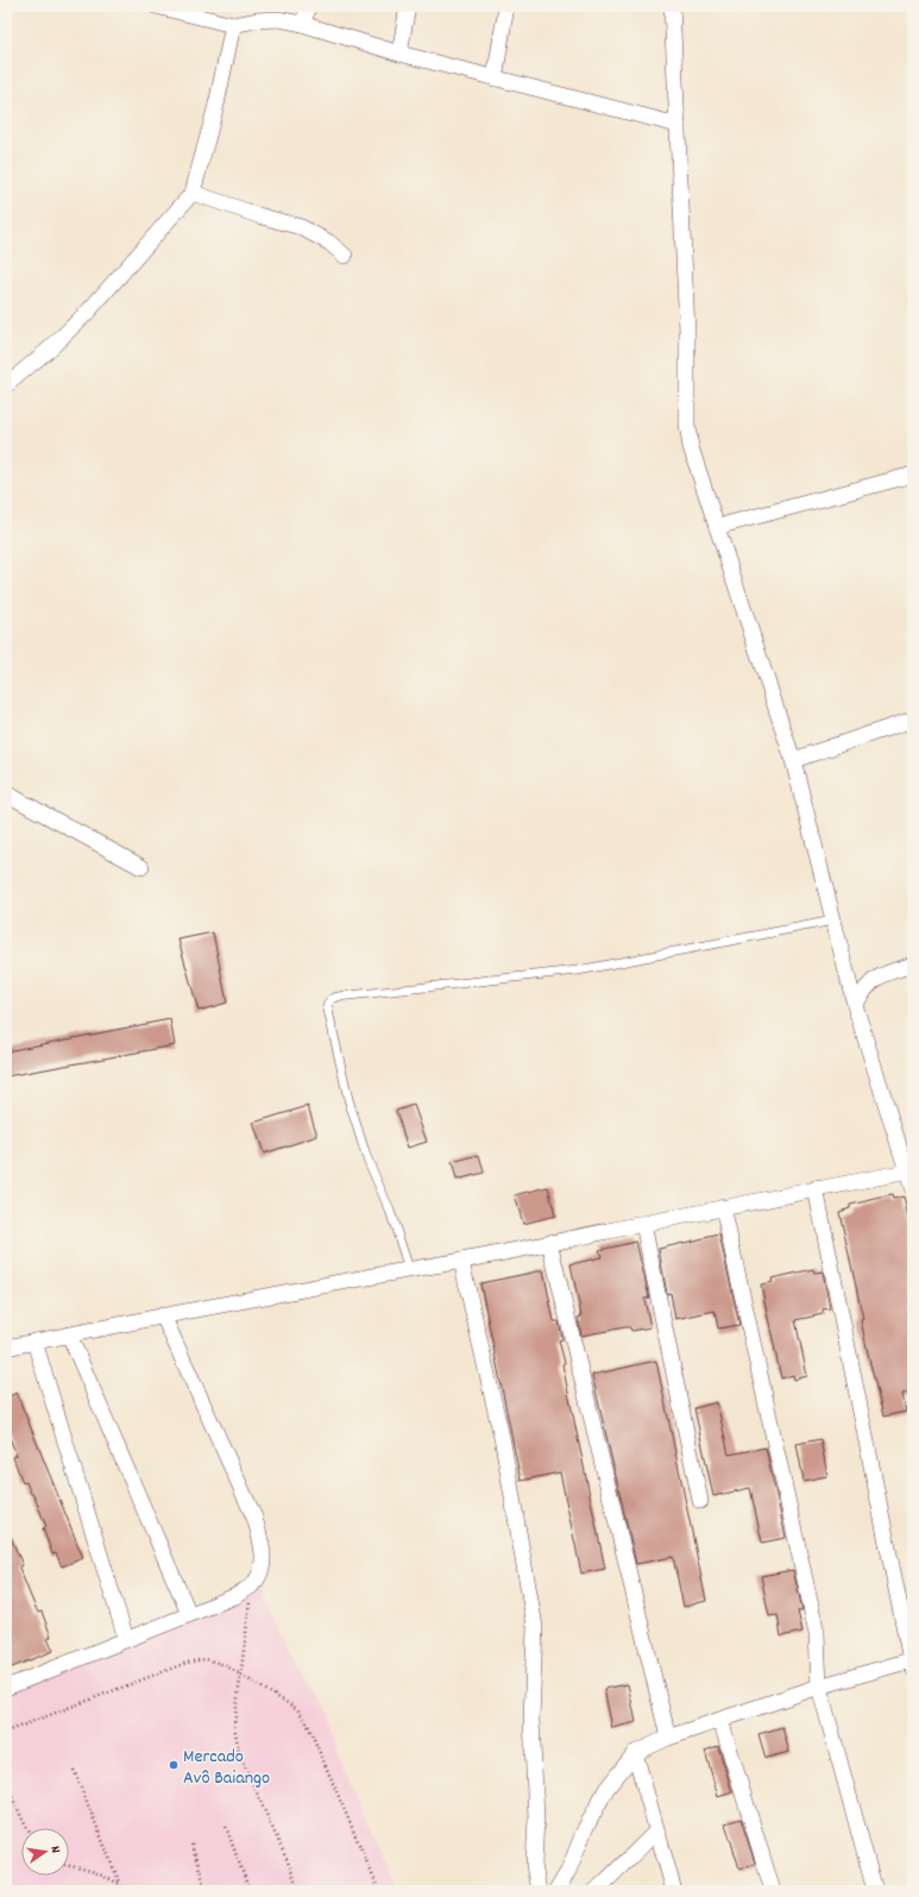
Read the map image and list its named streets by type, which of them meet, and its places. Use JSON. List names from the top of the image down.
{
  "places": ["Mercado Avô Baiango"],
  "north": "right"
}
